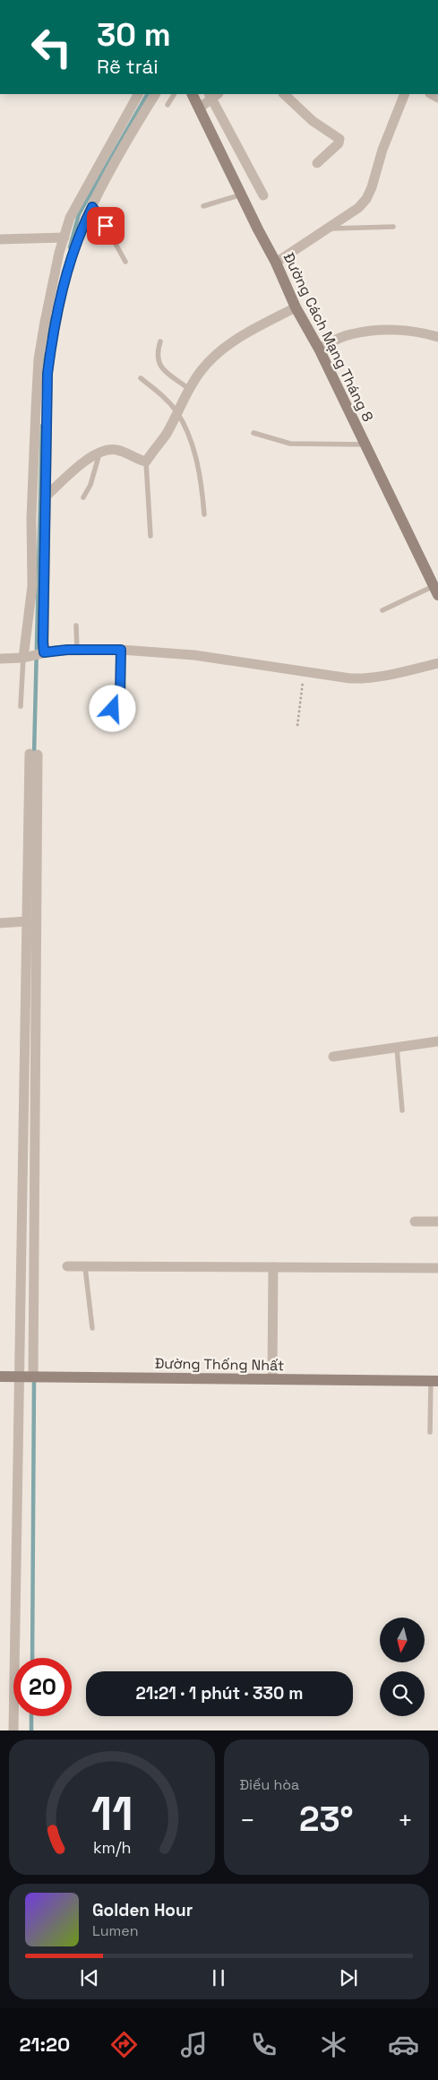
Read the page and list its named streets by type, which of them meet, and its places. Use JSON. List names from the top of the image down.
{
  "streets": {
    "street": ["Đường Cách Mạng Tháng 8", "Đường Thống Nhất"]
  },
  "north": "bottom",
  "page": {
    "turn": ["30 m", "Rẽ trái"],
    "limit": "20",
    "trip": "21:21 · 1 phút · 330 m",
    "tile": "Điều hòa",
    "heat": ["−", "23°", "+"],
    "song": ["Golden Hour", "Lumen"],
    "tabs": "21:20",
    "gauge": ["11", "km/h"]
  }
}
